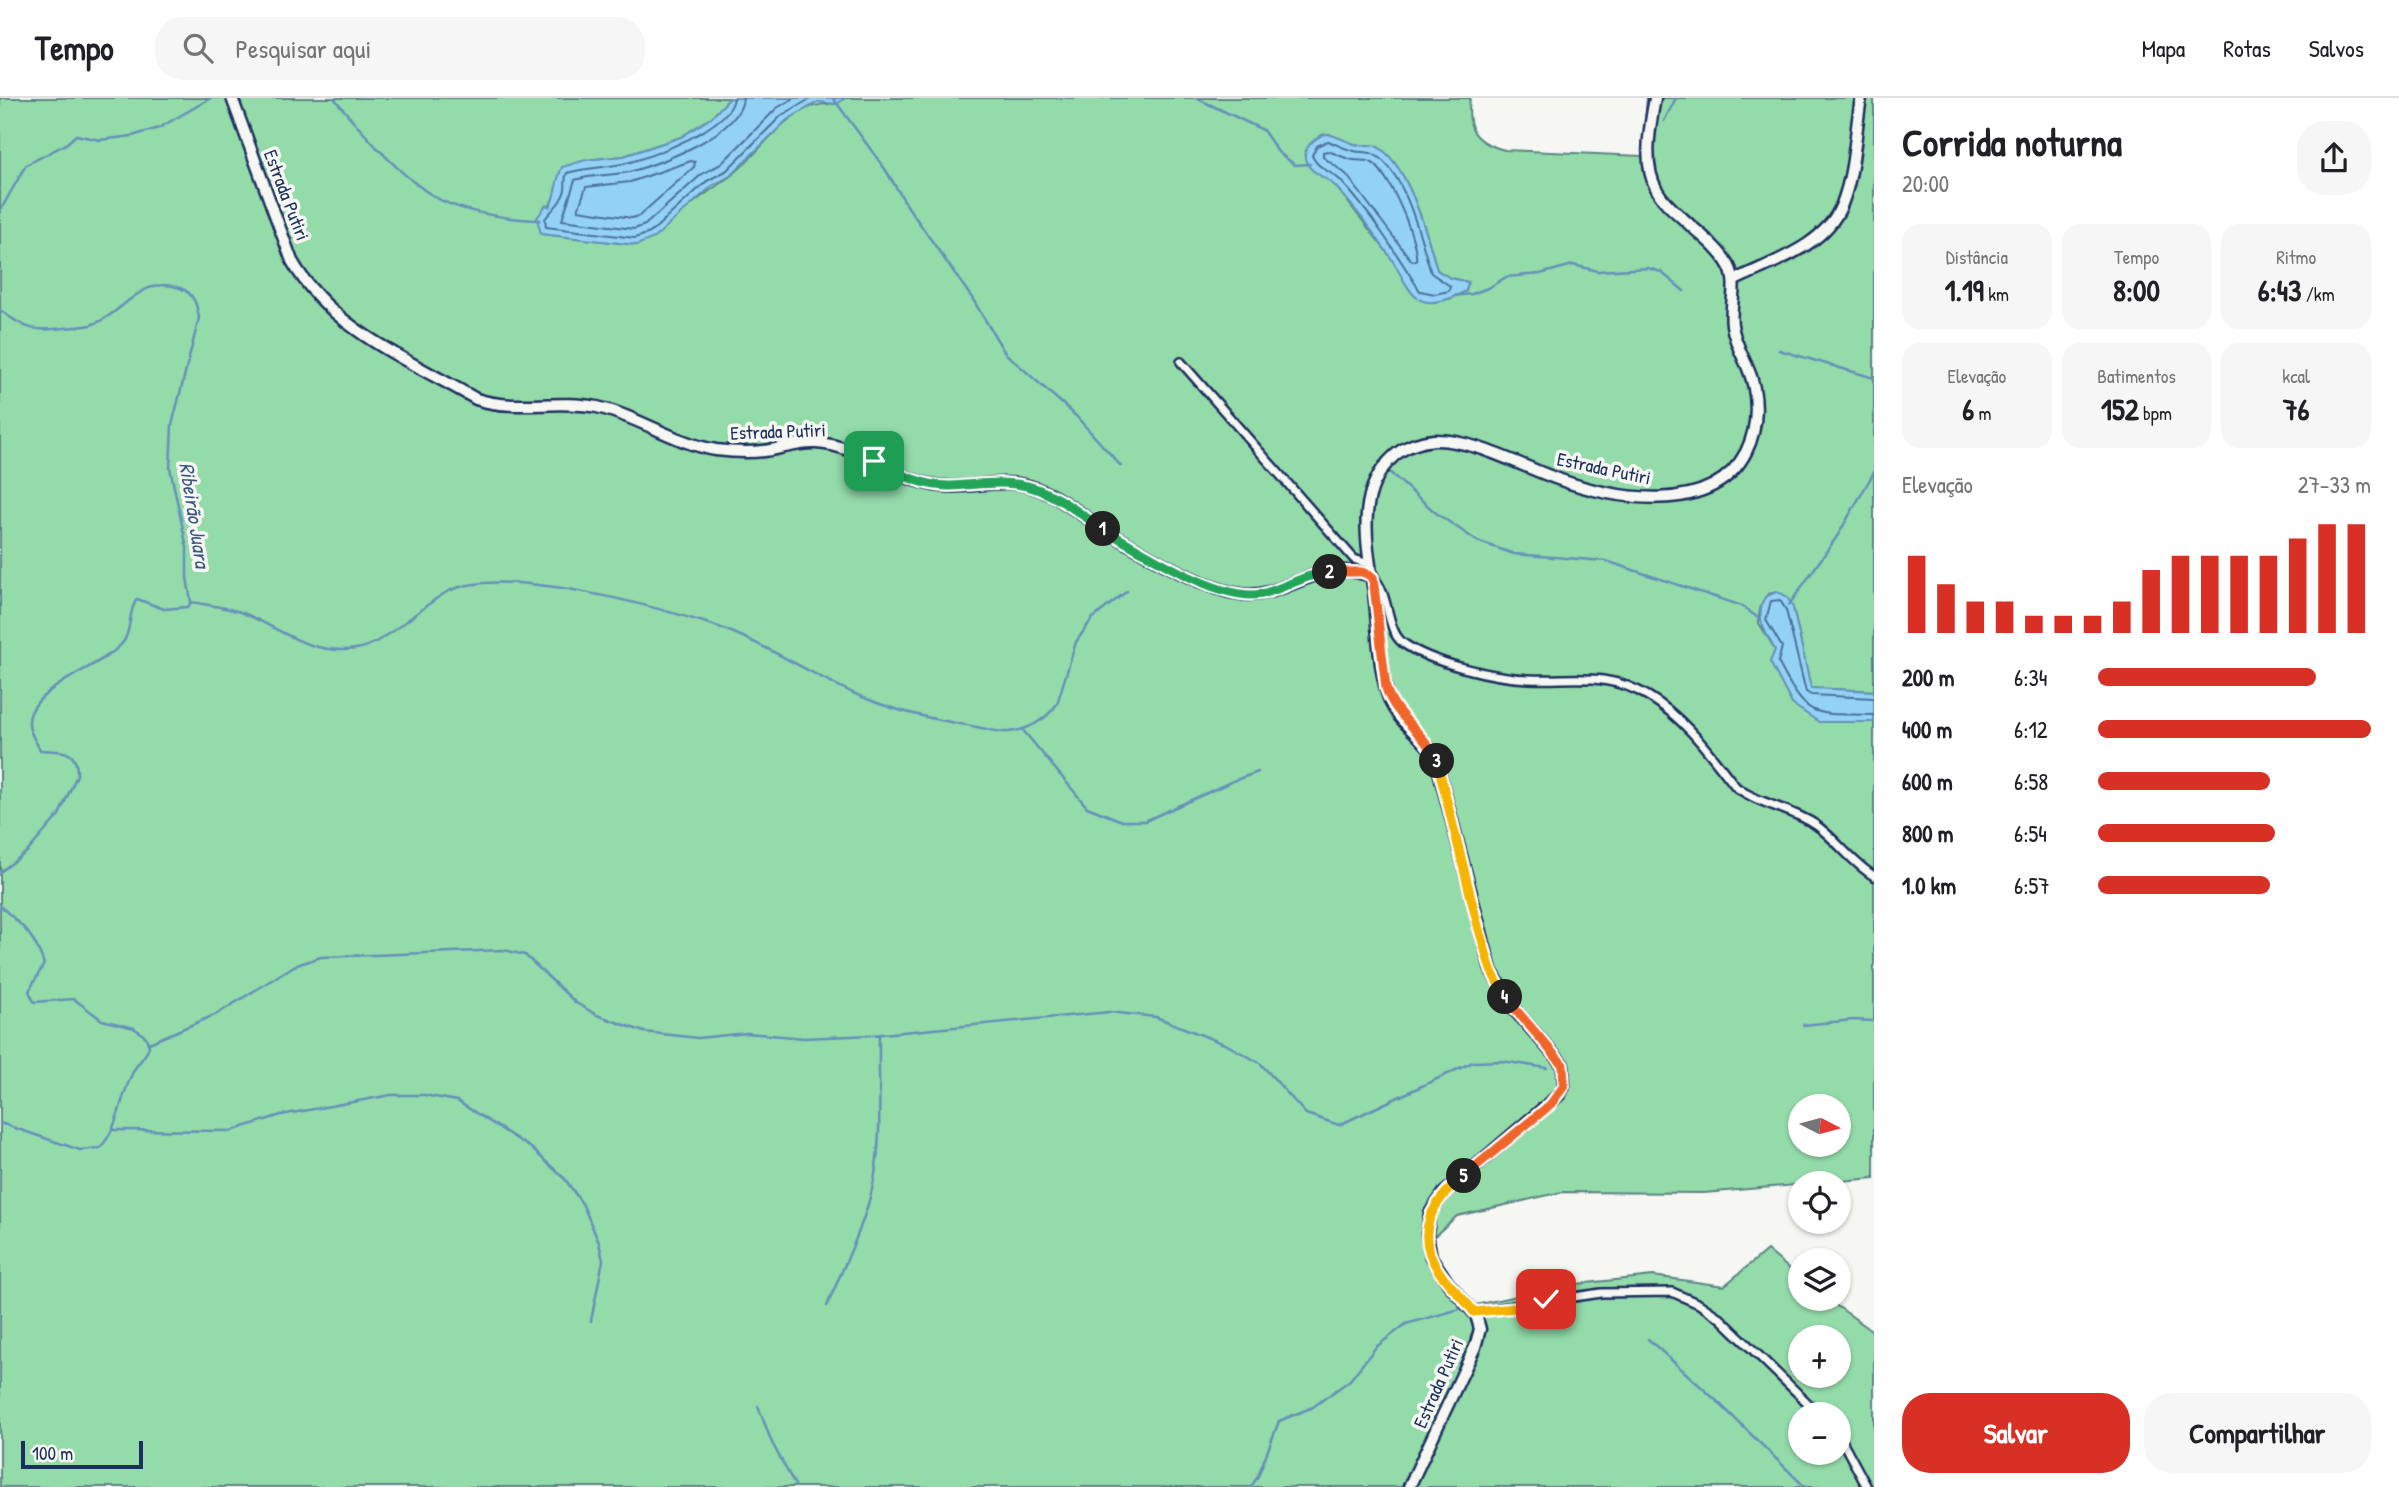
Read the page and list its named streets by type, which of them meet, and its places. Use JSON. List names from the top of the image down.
{
  "streets": {
    "street": ["Estrada Putiri"]
  },
  "water": ["Ribeirão Juara"],
  "scale_bar": "100 m",
  "north": "right",
  "page": {
    "header": "Tempo",
    "search": "Pesquisar aqui",
    "nav": ["Mapa", "Rotas", "Salvos"],
    "heading": ["Corrida noturna", "20:00"],
    "stats": [
      ["Distância", "1.19 km"],
      ["Tempo", "8:00"],
      ["Ritmo", "6:43 /km"],
      ["Elevação", "6 m"],
      ["Batimentos", "152 bpm"],
      ["kcal", "76"]
    ],
    "chart": ["Elevação", "27–33 m"],
    "pins": [
      "1",
      "2",
      "3",
      "4",
      "5"
    ],
    "list": [
      {
        "name": "200 m",
        "note": "6:34"
      },
      {
        "name": "400 m",
        "note": "6:12"
      },
      {
        "name": "600 m",
        "note": "6:58"
      },
      {
        "name": "800 m",
        "note": "6:54"
      },
      {
        "name": "1.0 km",
        "note": "6:57"
      }
    ],
    "map_buttons": ["+", "−"],
    "buttons": ["Salvar", "Compartilhar"],
    "scale": "100 m"
  }
}
